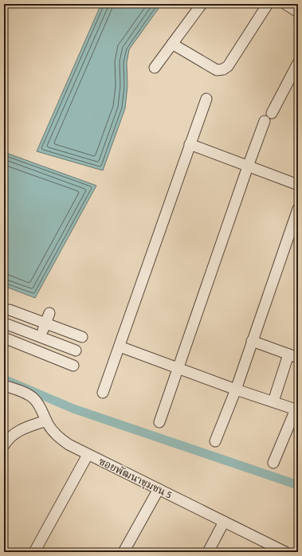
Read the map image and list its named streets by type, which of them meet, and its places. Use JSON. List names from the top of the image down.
{
  "streets": {
    "street": ["ซอยพัฒนาชุมชน 5"]
  }
}
